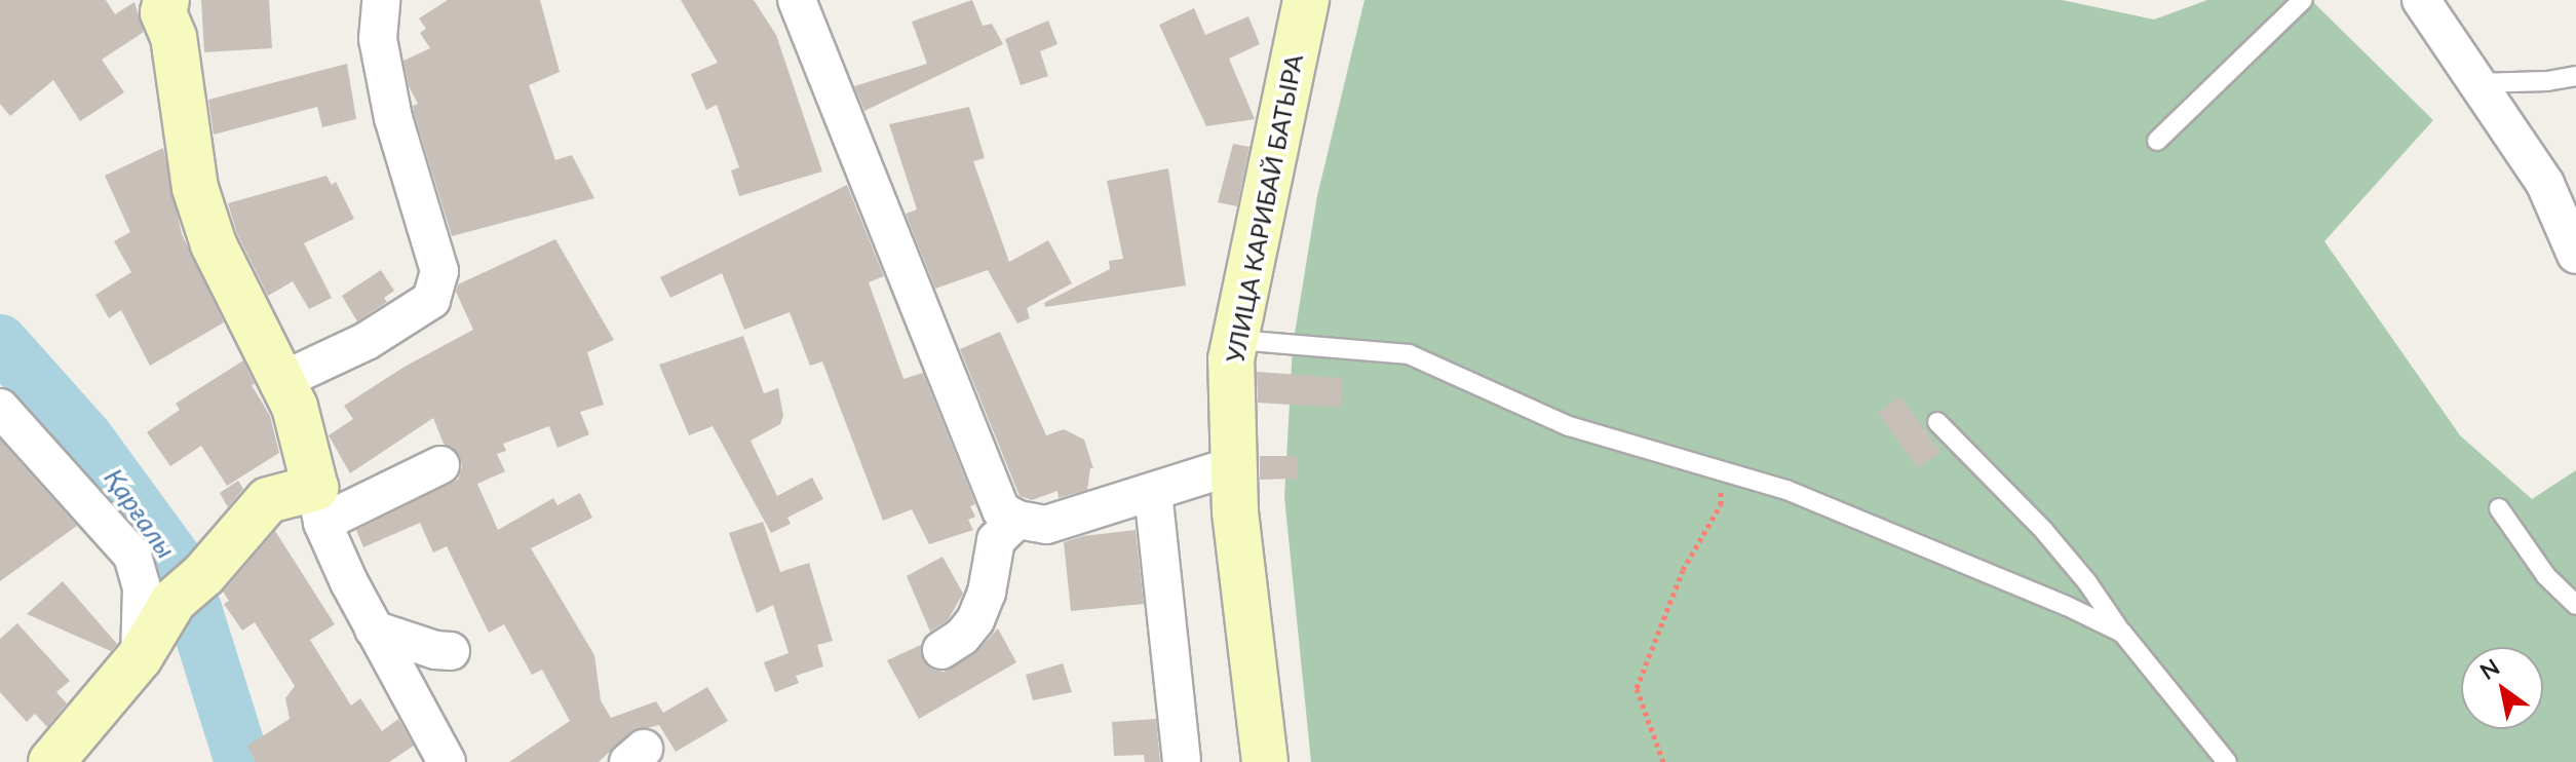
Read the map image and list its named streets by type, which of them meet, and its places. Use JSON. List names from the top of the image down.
{
  "streets": {
    "street": ["УЛИЦА КАРИБАЙ БАТЫРА"]
  },
  "water": ["Қарғалы"],
  "north": "top left"
}
